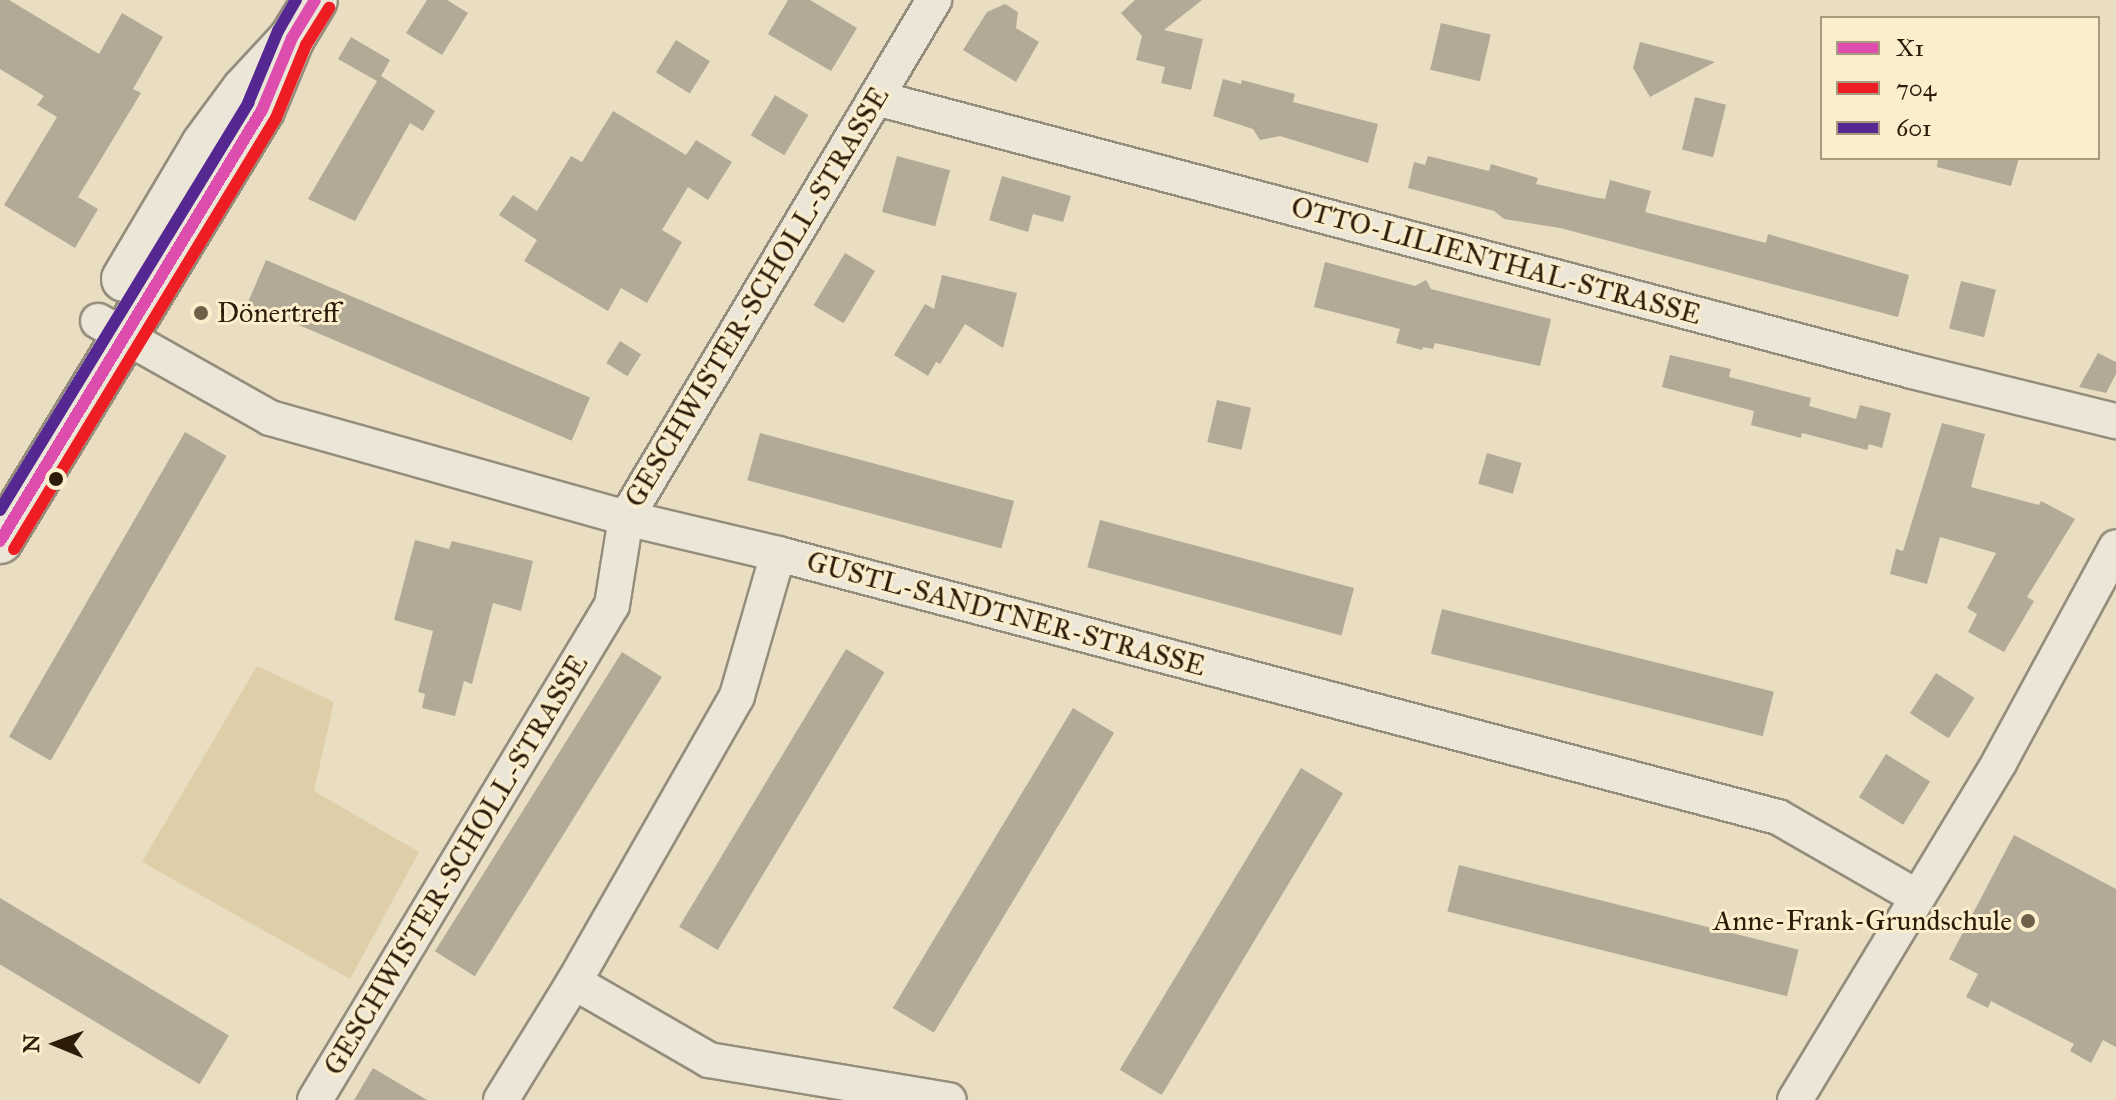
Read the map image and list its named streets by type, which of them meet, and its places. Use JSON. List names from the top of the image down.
{
  "streets": {
    "street": ["OTTO-LILIENTHAL-STRASSE", "GESCHWISTER-SCHOLL-STRASSE", "GUSTL-SANDTNER-STRASSE"]
  },
  "crossings": [
    ["OTTO-LILIENTHAL-STRASSE", "GESCHWISTER-SCHOLL-STRASSE"],
    ["GESCHWISTER-SCHOLL-STRASSE", "GUSTL-SANDTNER-STRASSE"]
  ],
  "places": ["Dönertreff", "Anne-Frank-Grundschule"],
  "lines": ["transit line X1", "transit line 601", "transit line 704"],
  "legend": ["X1", "704", "601"],
  "north": "left"
}
